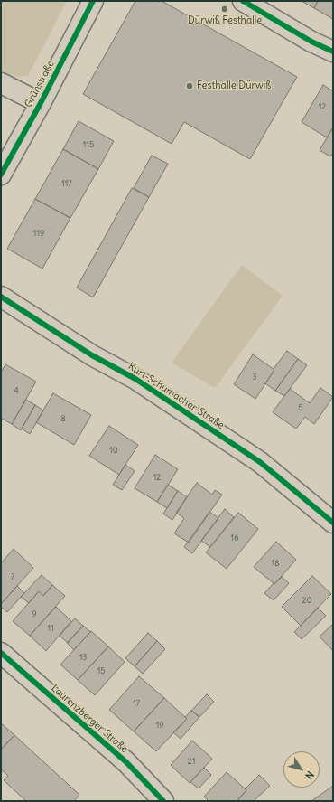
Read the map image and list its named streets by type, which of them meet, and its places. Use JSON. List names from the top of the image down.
{
  "streets": {
    "street": ["Grünstraße", "Kurt-Schumacher-Straße", "Laurenzberger Straße"]
  },
  "places": ["Dürwiß Festhalle", "Festhalle Dürwiß"],
  "house_numbers": [
    "12",
    "115",
    "117",
    "119",
    "3",
    "4",
    "5",
    "8",
    "10",
    "12",
    "16",
    "18",
    "7",
    "20",
    "9",
    "11",
    "13",
    "15",
    "17",
    "19",
    "21"
  ],
  "north": "bottom right"
}
